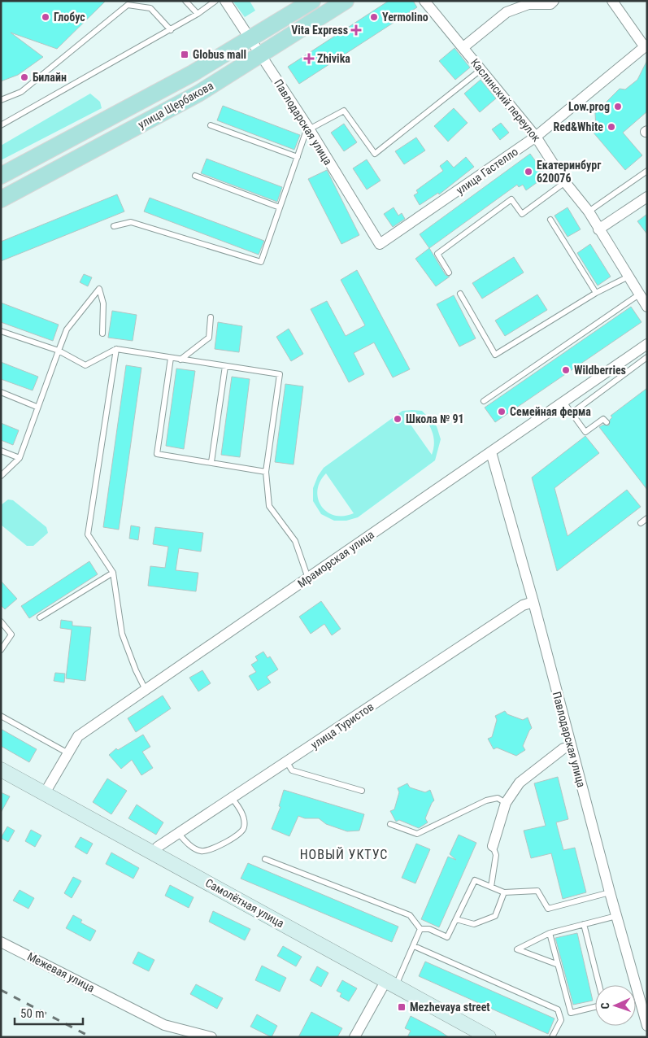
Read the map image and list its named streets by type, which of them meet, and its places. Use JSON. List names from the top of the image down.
{
  "streets": {
    "main road": ["улица Щербакова", "Самолётная улица"],
    "street": [
      "Каслинский переулок",
      "Павлодарская улица",
      "улица Гастелло",
      "Мраморская улица",
      "улица Туристов",
      "Межевая улица"
    ]
  },
  "crossings": [
    ["Каслинский переулок", "улица Гастелло"],
    ["улица Щербакова", "Павлодарская улица"],
    ["Павлодарская улица", "улица Гастелло"],
    ["Павлодарская улица", "Мраморская улица"],
    ["Павлодарская улица", "улица Туристов"],
    ["Мраморская улица", "Самолётная улица"],
    ["улица Туристов", "Самолётная улица"]
  ],
  "districts": ["НОВЫЙ УКТУС"],
  "places": {
    "other": [
      "Глобус",
      "Yermolino",
      "Билайн",
      "Low.prog",
      "Red&White",
      "Екатеринбург 620076",
      "Wildberries",
      "Семейная ферма",
      "Школа № 91"
    ],
    "health": ["Vita Express", "Zhivika"],
    "transit": ["Globus mall", "Mezhevaya street"]
  },
  "scale_bar": "50 m",
  "north": "left"
}
